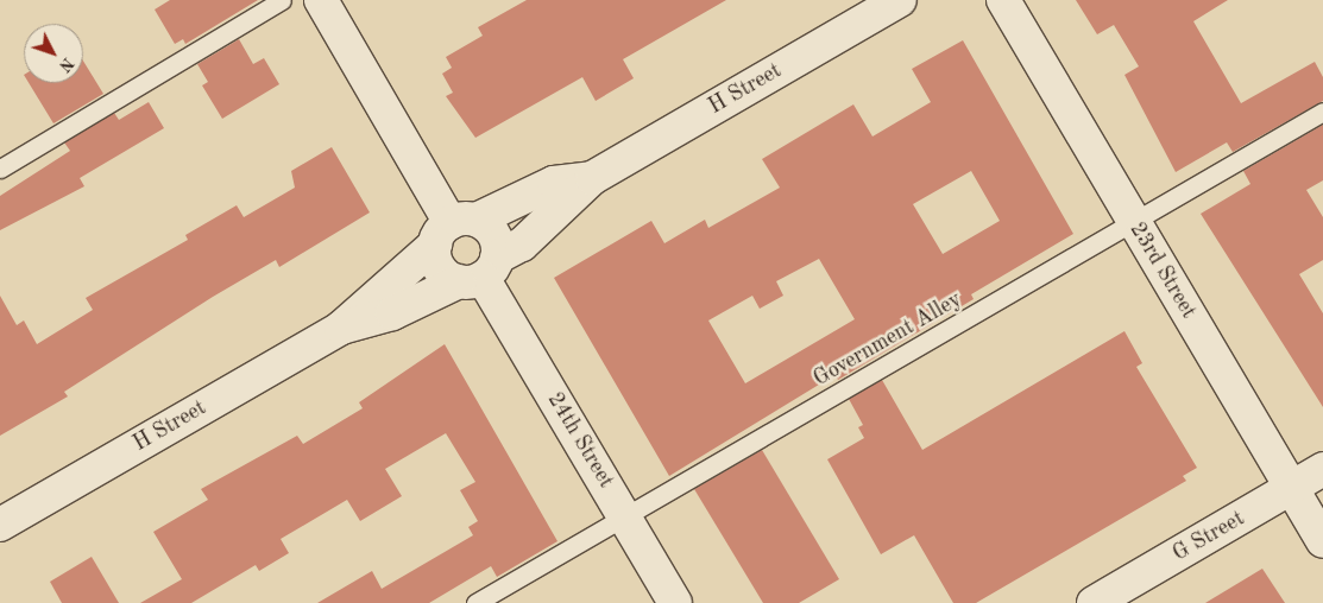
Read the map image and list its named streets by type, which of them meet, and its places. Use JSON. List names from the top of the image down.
{
  "streets": {
    "street": [
      "H Street",
      "23rd Street",
      "24th Street",
      "G Street"
    ],
    "lane": ["Government Alley"]
  },
  "crossings": [
    ["H Street", "24th Street"],
    ["23rd Street", "Government Alley"],
    ["23rd Street", "G Street"],
    ["Government Alley", "24th Street"]
  ],
  "north": "bottom right"
}
